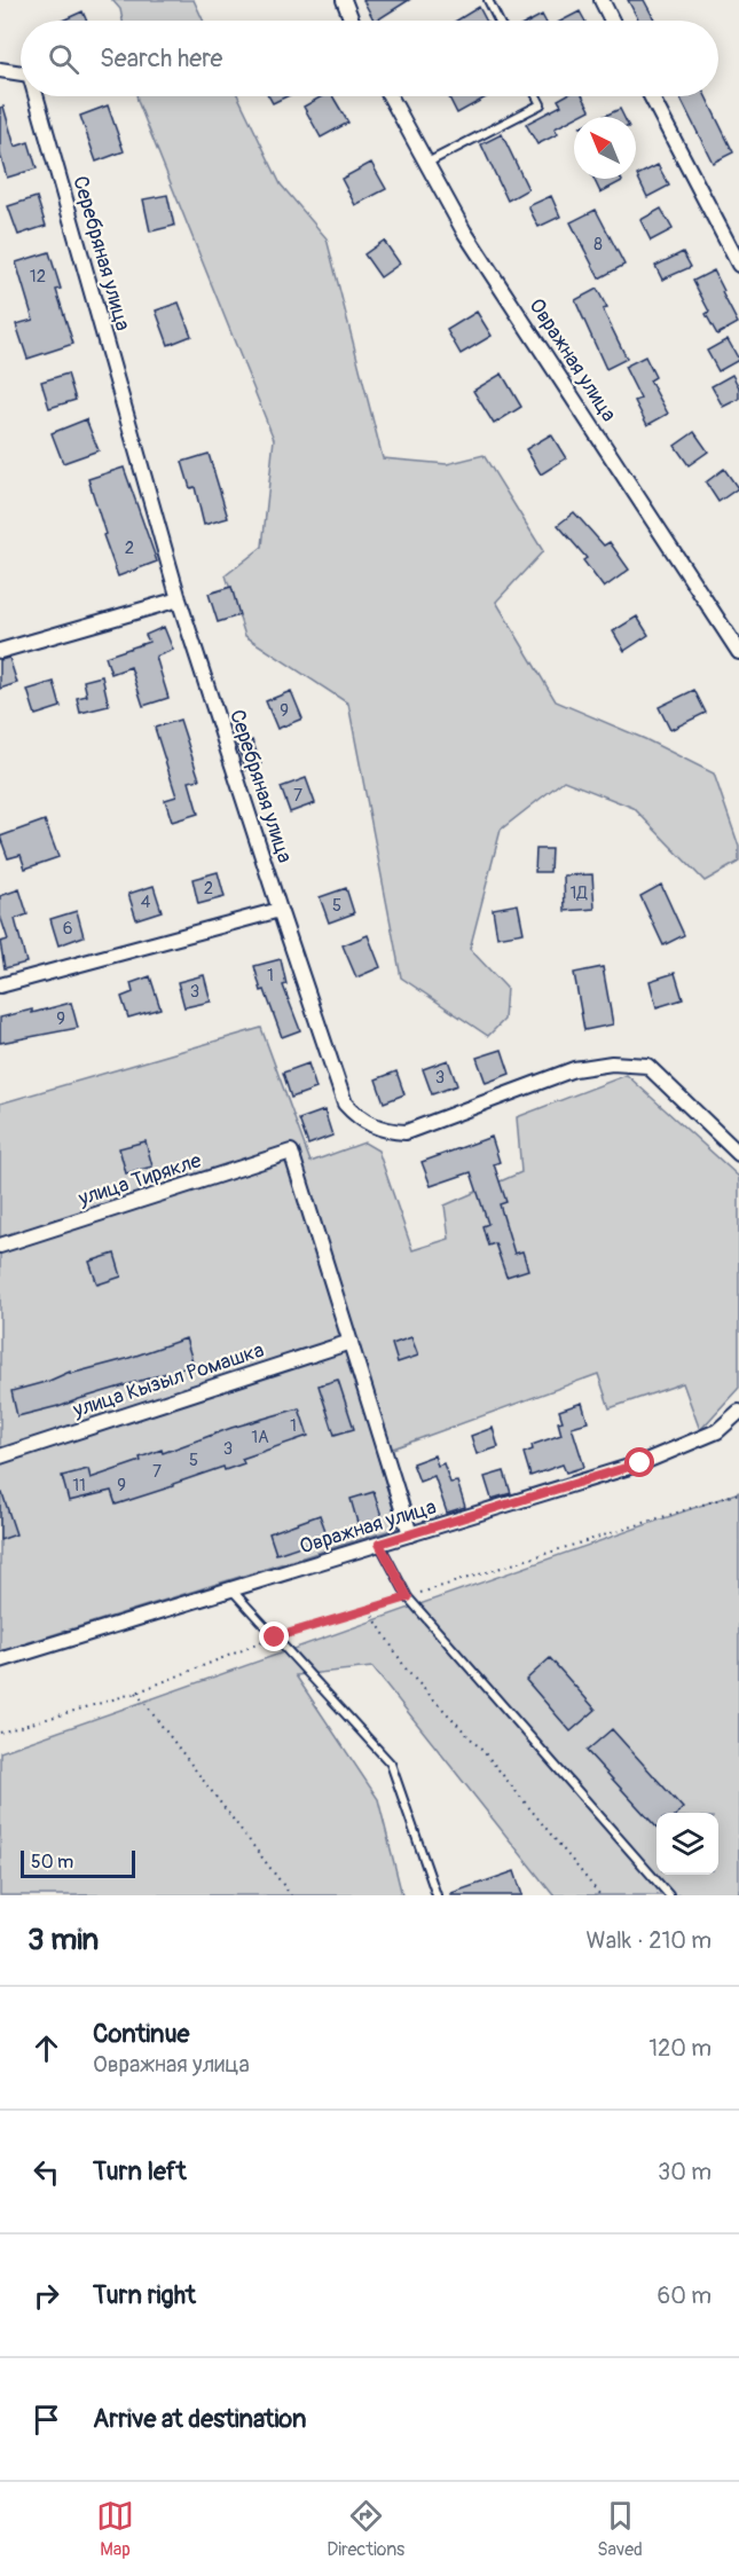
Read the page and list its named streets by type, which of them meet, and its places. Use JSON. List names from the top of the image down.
{
  "streets": {
    "street": [
      "Серебряная улица",
      "Овражная улица",
      "улица Тирякле",
      "улица Кызыл Ромашка"
    ]
  },
  "crossings": [
    ["улица Тирякле", "улица Кызыл Ромашка"]
  ],
  "house_numbers": [
    "8",
    "12",
    "2",
    "9",
    "7",
    "2",
    "1Д",
    "4",
    "5",
    "6",
    "1",
    "3",
    "9",
    "3",
    "1",
    "1А",
    "3",
    "5",
    "7",
    "11",
    "9"
  ],
  "scale_bar": "50 m",
  "north": "top left",
  "page": {
    "search": "Search here",
    "scale": "50 m",
    "heading": ["3 min", "Walk · 210 m"],
    "list": [
      ["Continue", "Овражная улица", "120 m"],
      ["Turn left", "30 m"],
      ["Turn right", "60 m"],
      "Arrive at destination"
    ],
    "nav": ["Map", "Directions", "Saved"]
  }
}
